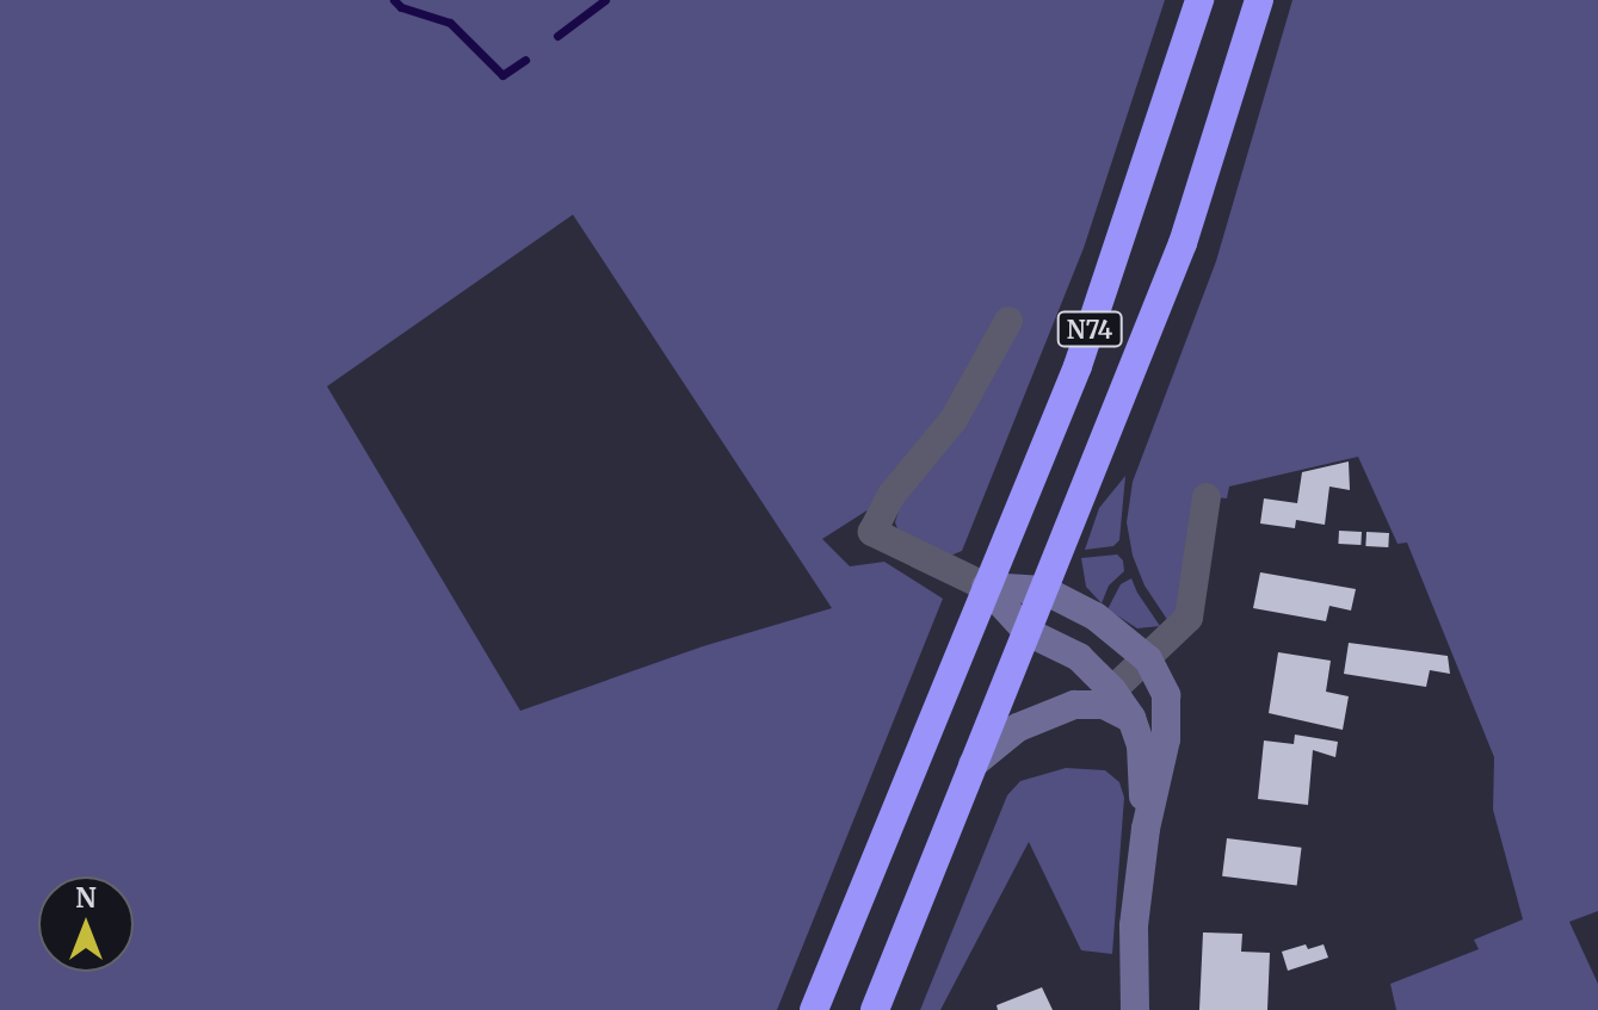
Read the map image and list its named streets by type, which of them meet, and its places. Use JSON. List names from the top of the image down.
{
  "streets": {
    "highway": ["N74"]
  },
  "north": "top"
}
